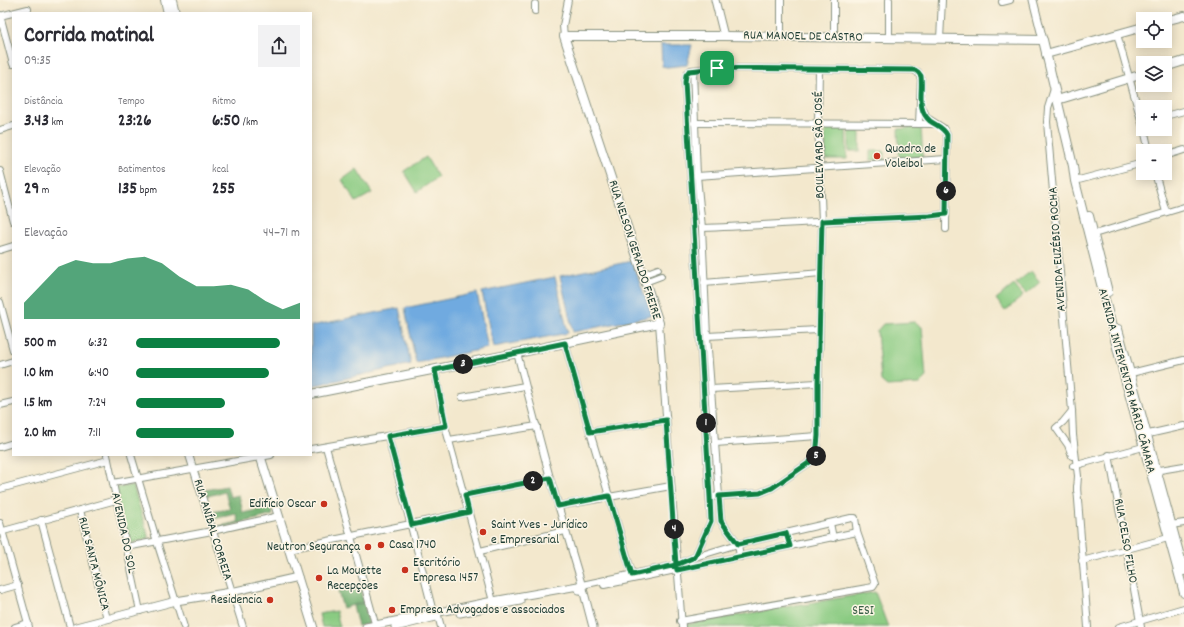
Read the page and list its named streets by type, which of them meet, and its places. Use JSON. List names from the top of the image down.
{
  "streets": {
    "main road": ["RUA MANOEL DE CASTRO", "RUA NELSON GERALDO FREIRE", "AVENIDA INTERVENTOR MÁRIO CÂMARA"],
    "street": [
      "BOULEVARD SÃO JOSÉ",
      "AVENIDA EUZÉBIO ROCHA",
      "RUA ANÍBAL CORREIA",
      "AVENIDA DO SOL",
      "RUA CELSO FILHO",
      "RUA SANTA MÔNICA"
    ]
  },
  "crossings": [
    ["RUA MANOEL DE CASTRO", "RUA NELSON GERALDO FREIRE"],
    ["RUA MANOEL DE CASTRO", "AVENIDA INTERVENTOR MÁRIO CÂMARA"],
    ["AVENIDA EUZÉBIO ROCHA", "AVENIDA INTERVENTOR MÁRIO CÂMARA"]
  ],
  "parks": ["SESI"],
  "places": [
    "Quadra de Voleibol",
    "Edifício Oscar",
    "Saint Yves - Jurídico e Empresarial",
    "Casa 1740",
    "Neutron Segurança",
    "Escritório Empresa 1457",
    "La Mouette Recepções",
    "Residencia",
    "Empresa Advogados e associados"
  ],
  "page": {
    "map_buttons": ["+", "−"],
    "heading": ["Corrida matinal", "09:35"],
    "stats": [
      ["Distância", "3.43 km"],
      ["Tempo", "23:26"],
      ["Ritmo", "6:50 /km"],
      ["Elevação", "29 m"],
      ["Batimentos", "135 bpm"],
      ["kcal", "255"]
    ],
    "pins": [
      "6",
      "3",
      "1",
      "5",
      "2",
      "4"
    ],
    "chart": ["Elevação", "44–71 m"],
    "list": [
      {
        "name": "500 m",
        "note": "6:32"
      },
      {
        "name": "1.0 km",
        "note": "6:40"
      },
      {
        "name": "1.5 km",
        "note": "7:24"
      },
      {
        "name": "2.0 km",
        "note": "7:11"
      }
    ]
  }
}
